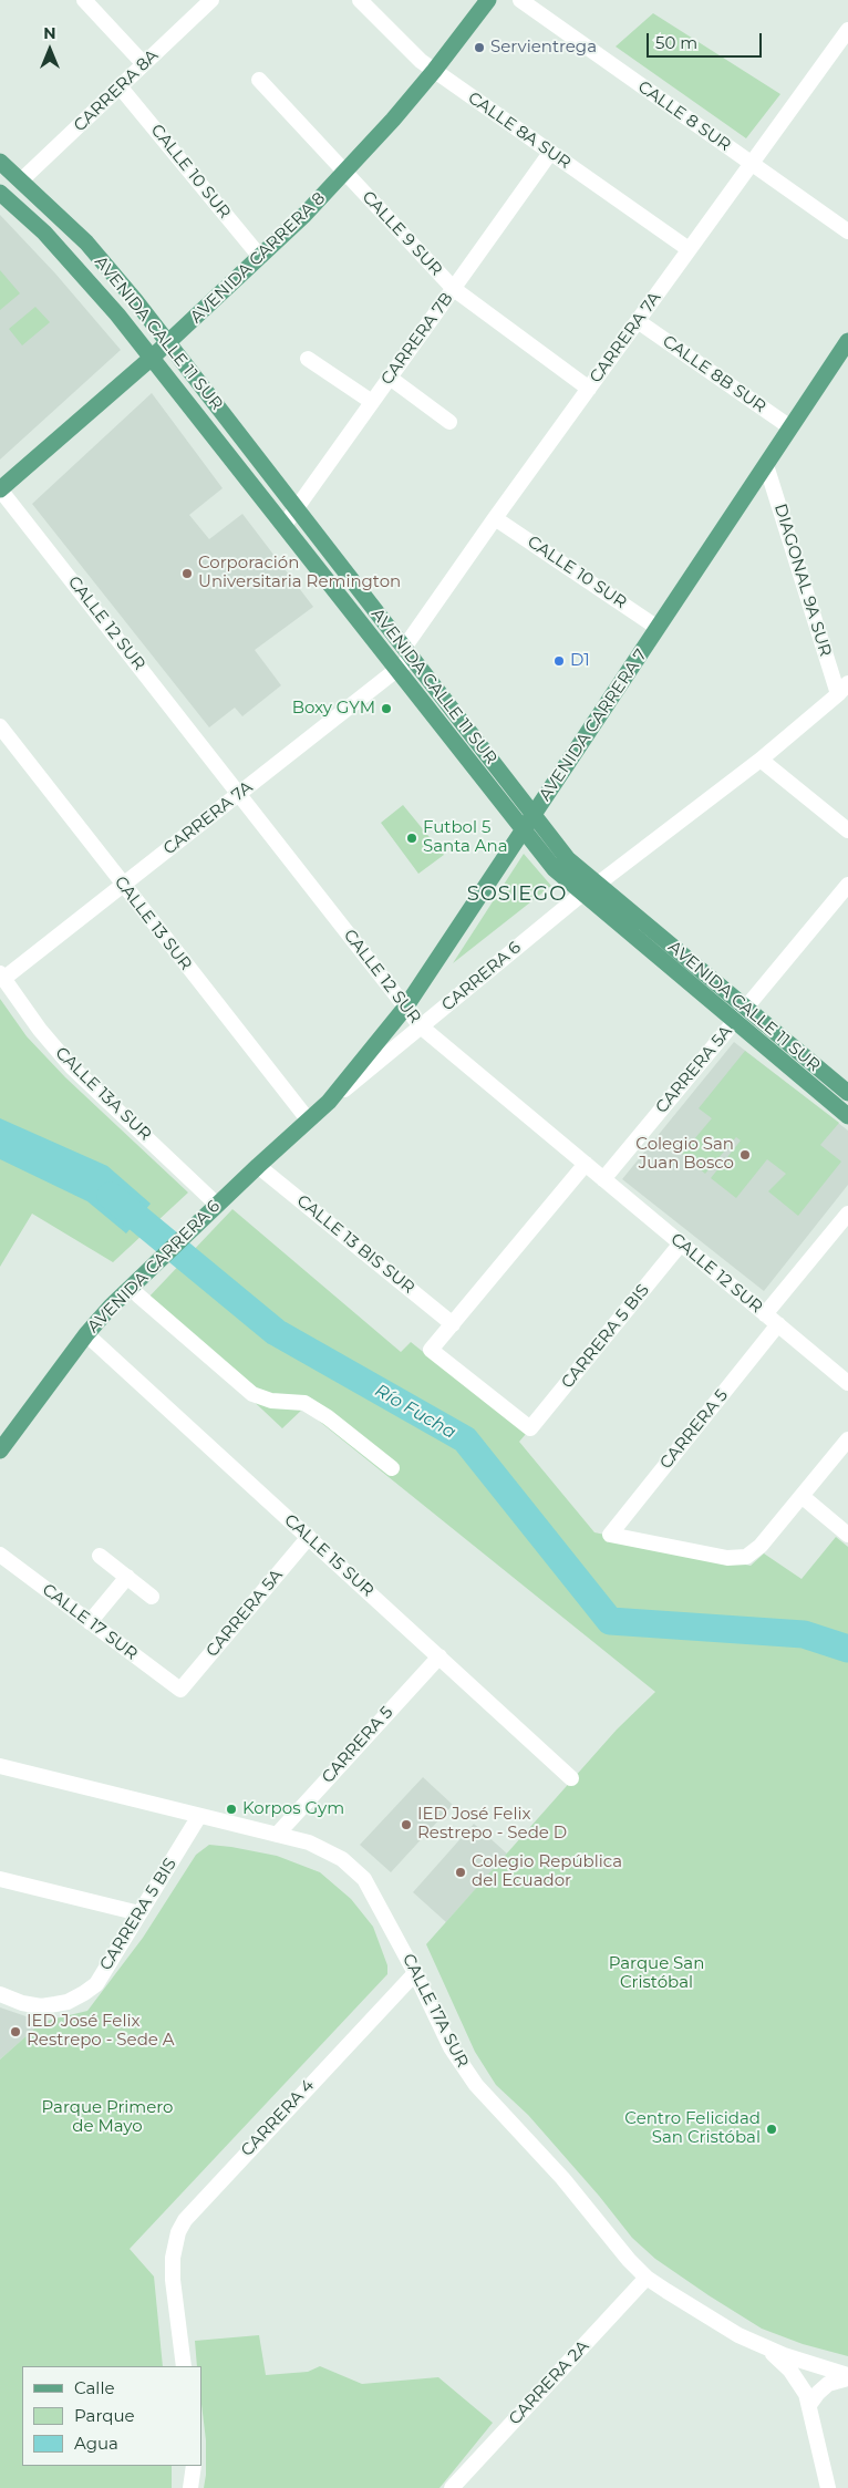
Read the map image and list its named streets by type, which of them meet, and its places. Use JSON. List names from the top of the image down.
{
  "streets": {
    "main road": [
      "AVENIDA CARRERA 8",
      "AVENIDA CALLE 11 SUR",
      "AVENIDA CARRERA 7",
      "AVENIDA CARRERA 6"
    ],
    "street": [
      "CARRERA 8A",
      "CALLE 8 SUR",
      "CALLE 8A SUR",
      "CALLE 10 SUR",
      "CALLE 9 SUR",
      "CARRERA 7A",
      "CARRERA 7B",
      "CALLE 8B SUR",
      "DIAGONAL 9A SUR",
      "CALLE 12 SUR",
      "CALLE 13 SUR",
      "CARRERA 6",
      "CARRERA 5A",
      "CALLE 13A SUR",
      "CALLE 13 BIS SUR",
      "CARRERA 5 BIS",
      "CARRERA 5",
      "CALLE 15 SUR",
      "CALLE 17 SUR",
      "CALLE 17A SUR",
      "CARRERA 4",
      "CARRERA 2A"
    ]
  },
  "crossings": [
    ["CARRERA 8A", "CALLE 10 SUR"],
    ["CARRERA 8A", "AVENIDA CALLE 11 SUR"],
    ["CALLE 8 SUR", "CARRERA 7A"],
    ["CALLE 8A SUR", "AVENIDA CARRERA 8"],
    ["CALLE 8A SUR", "CARRERA 7A"],
    ["CALLE 8A SUR", "CARRERA 7B"],
    ["CALLE 10 SUR", "AVENIDA CARRERA 8"],
    ["CALLE 10 SUR", "CARRERA 7A"],
    ["CALLE 10 SUR", "AVENIDA CARRERA 7"],
    ["CALLE 9 SUR", "AVENIDA CARRERA 8"],
    ["CALLE 9 SUR", "CARRERA 7A"],
    ["CALLE 9 SUR", "CARRERA 7B"],
    ["AVENIDA CARRERA 8", "AVENIDA CALLE 11 SUR"],
    ["AVENIDA CARRERA 8", "CALLE 12 SUR"],
    ["AVENIDA CALLE 11 SUR", "CARRERA 7A"],
    ["AVENIDA CALLE 11 SUR", "CARRERA 7B"],
    ["AVENIDA CALLE 11 SUR", "AVENIDA CARRERA 7"],
    ["AVENIDA CALLE 11 SUR", "CARRERA 6"],
    ["AVENIDA CALLE 11 SUR", "CARRERA 5A"],
    ["CARRERA 7A", "CALLE 8B SUR"],
    ["CARRERA 7A", "CALLE 12 SUR"],
    ["CARRERA 7A", "CALLE 13 SUR"],
    ["CARRERA 7A", "CALLE 13A SUR"],
    ["CALLE 8B SUR", "AVENIDA CARRERA 7"],
    ["DIAGONAL 9A SUR", "AVENIDA CARRERA 7"],
    ["DIAGONAL 9A SUR", "CARRERA 6"],
    ["CALLE 12 SUR", "AVENIDA CARRERA 7"],
    ["CALLE 12 SUR", "CARRERA 6"],
    ["CALLE 12 SUR", "CARRERA 5A"],
    ["CALLE 12 SUR", "CARRERA 5 BIS"],
    ["CALLE 12 SUR", "CARRERA 5"],
    ["AVENIDA CARRERA 7", "CARRERA 6"],
    ["AVENIDA CARRERA 7", "AVENIDA CARRERA 6"],
    ["CALLE 13 SUR", "AVENIDA CARRERA 6"],
    ["CARRERA 6", "AVENIDA CARRERA 6"],
    ["CARRERA 5A", "CALLE 15 SUR"],
    ["CARRERA 5A", "CALLE 17 SUR"],
    ["CALLE 13A SUR", "AVENIDA CARRERA 6"],
    ["CALLE 13 BIS SUR", "AVENIDA CARRERA 6"],
    ["CALLE 13 BIS SUR", "CARRERA 5 BIS"],
    ["AVENIDA CARRERA 6", "CALLE 15 SUR"],
    ["CARRERA 5 BIS", "CALLE 17A SUR"],
    ["CARRERA 5", "CALLE 15 SUR"],
    ["CARRERA 5", "CALLE 17A SUR"],
    ["CALLE 17A SUR", "CARRERA 4"],
    ["CALLE 17A SUR", "CARRERA 2A"]
  ],
  "districts": ["SOSIEGO"],
  "water": ["Río Fucha"],
  "parks": ["Parque San Cristóbal", "Parque Primero de Mayo"],
  "places": [
    "Servientrega",
    "Corporación Universitaria Remington",
    "D1",
    "Boxy GYM",
    "Futbol 5 Santa Ana",
    "Colegio San Juan Bosco",
    "Korpos Gym",
    "IED José Felix Restrepo - Sede D",
    "Colegio República del Ecuador",
    "IED José Felix Restrepo - Sede A",
    "Centro Felicidad San Cristóbal"
  ],
  "legend": ["Calle", "Parque", "Agua"],
  "scale_bar": "50 m",
  "north": "top"
}
